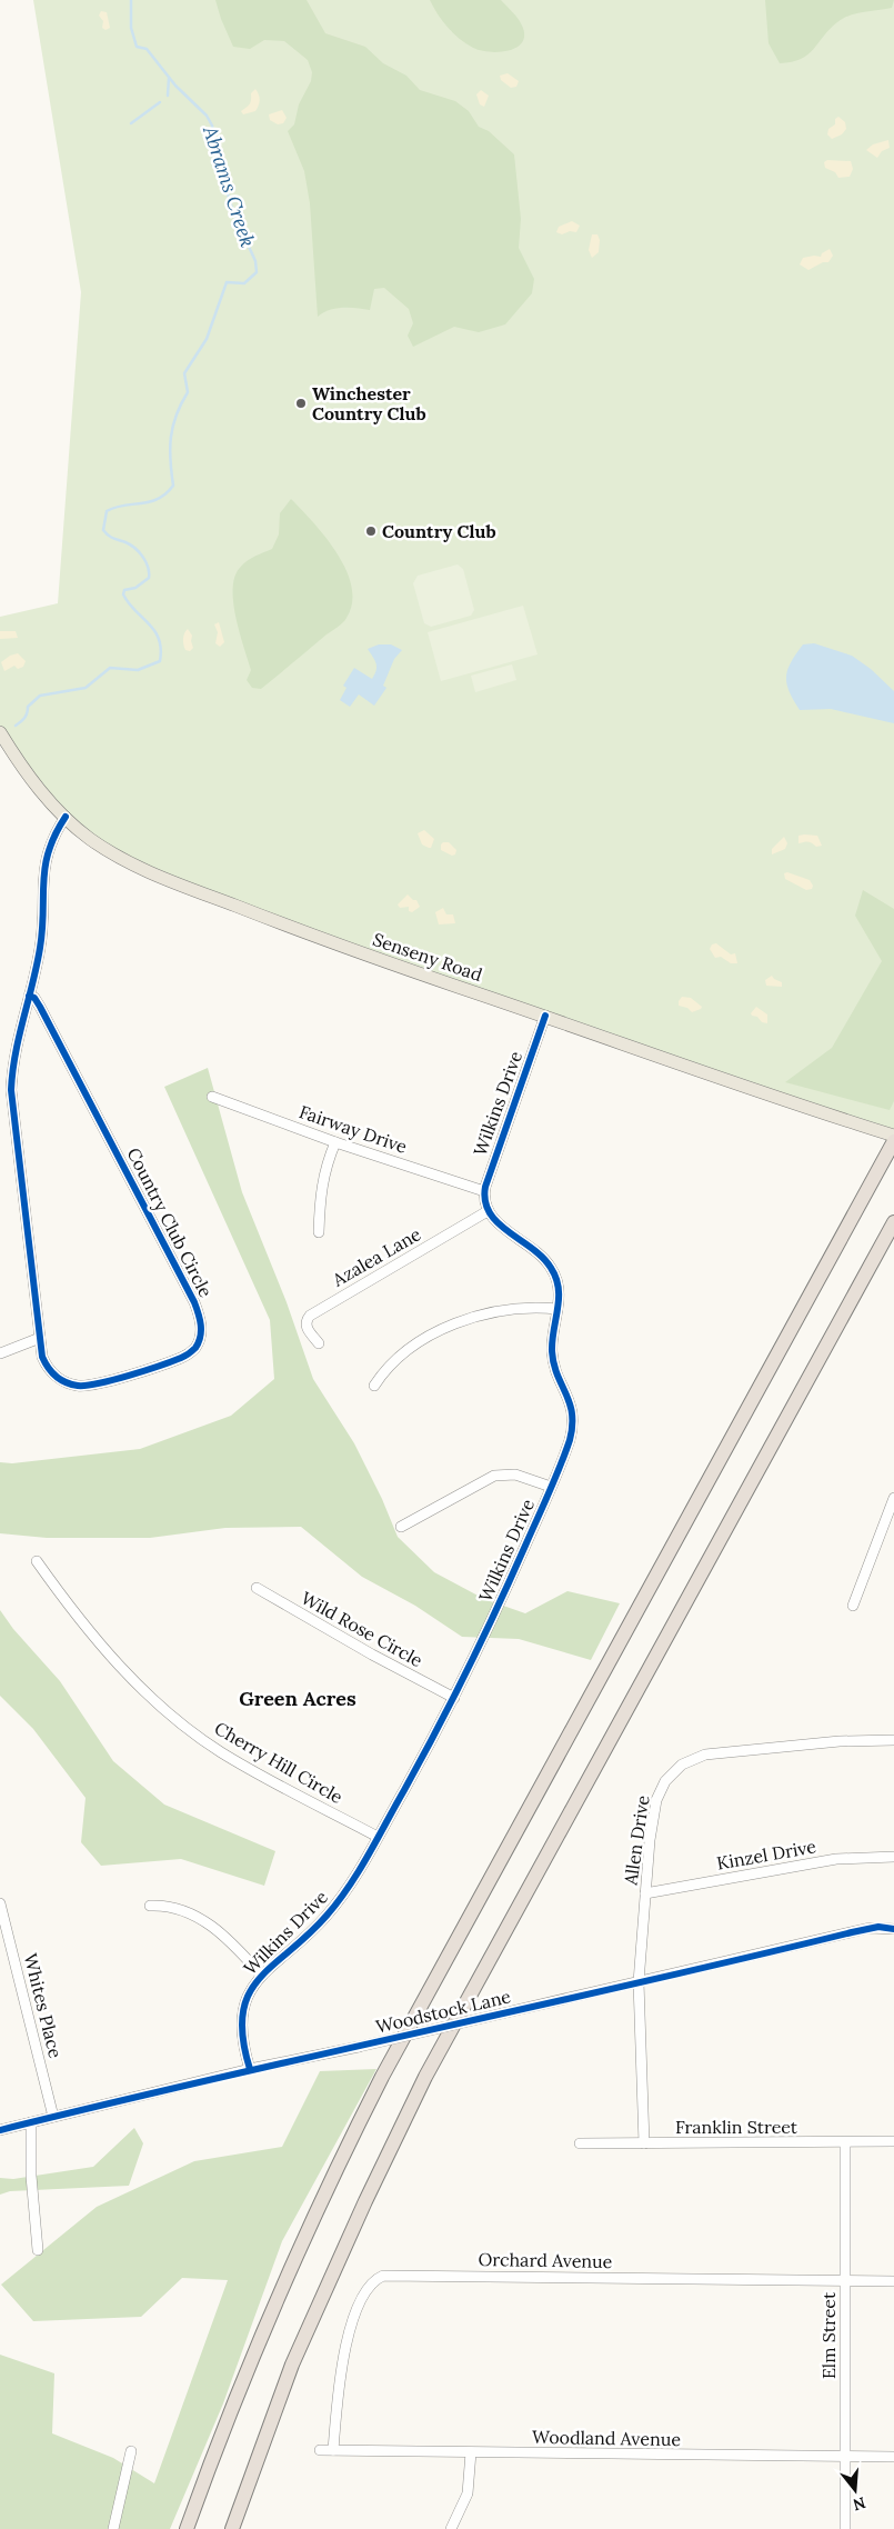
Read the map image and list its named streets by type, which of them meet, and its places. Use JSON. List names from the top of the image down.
{
  "streets": {
    "main road": ["Senseny Road"],
    "street": [
      "Wilkins Drive",
      "Fairway Drive",
      "Country Club Circle",
      "Azalea Lane",
      "Wild Rose Circle",
      "Cherry Hill Circle",
      "Allen Drive",
      "Kinzel Drive",
      "Whites Place",
      "Woodstock Lane",
      "Franklin Street",
      "Orchard Avenue",
      "Elm Street",
      "Woodland Avenue"
    ]
  },
  "crossings": [
    ["Senseny Road", "Wilkins Drive"],
    ["Senseny Road", "Country Club Circle"],
    ["Wilkins Drive", "Fairway Drive"],
    ["Wilkins Drive", "Azalea Lane"],
    ["Wilkins Drive", "Wild Rose Circle"],
    ["Wilkins Drive", "Cherry Hill Circle"],
    ["Wilkins Drive", "Woodstock Lane"],
    ["Allen Drive", "Kinzel Drive"],
    ["Allen Drive", "Woodstock Lane"],
    ["Allen Drive", "Franklin Street"],
    ["Whites Place", "Woodstock Lane"],
    ["Franklin Street", "Elm Street"],
    ["Orchard Avenue", "Elm Street"],
    ["Orchard Avenue", "Woodland Avenue"],
    ["Elm Street", "Woodland Avenue"]
  ],
  "districts": ["Green Acres"],
  "water": ["Abrams Creek"],
  "places": ["Winchester Country Club", "Country Club"],
  "north": "bottom"
}
